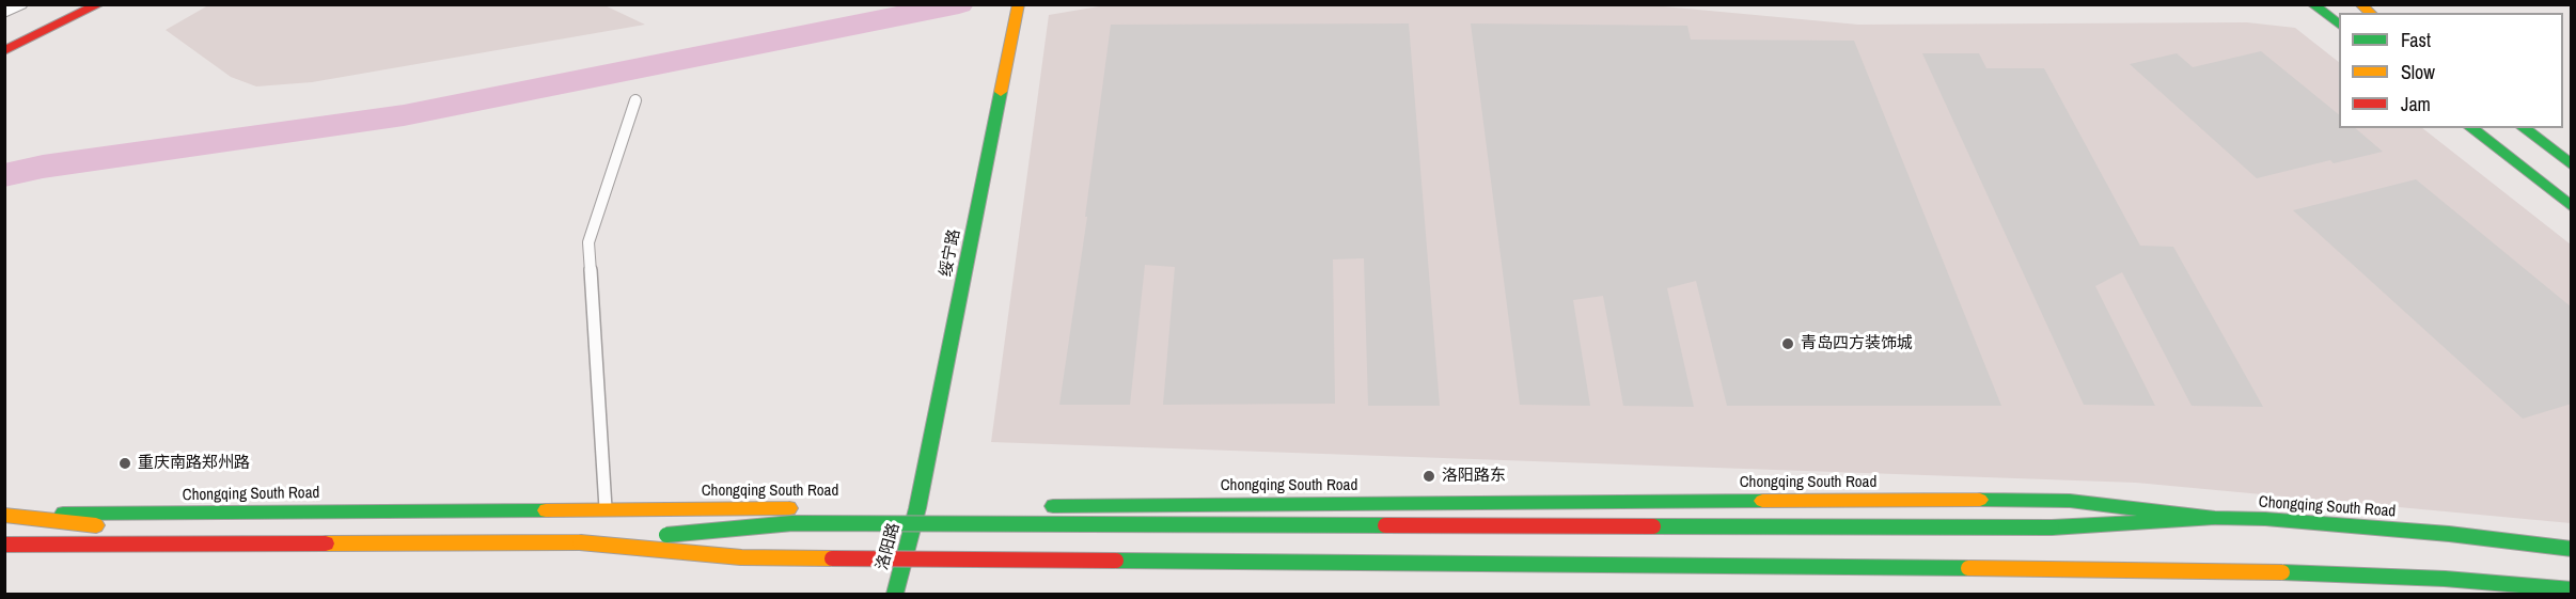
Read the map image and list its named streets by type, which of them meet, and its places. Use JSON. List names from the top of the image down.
{
  "streets": {
    "main road": ["绥宁路", "Chongqing South Road", "洛阳路"]
  },
  "crossings": [
    ["绥宁路", "Chongqing South Road"],
    ["绥宁路", "洛阳路"],
    ["Chongqing South Road", "洛阳路"]
  ],
  "places": ["青岛四方装饰城", "重庆南路郑州路", "洛阳路东"],
  "legend": ["Fast", "Slow", "Jam"]
}
